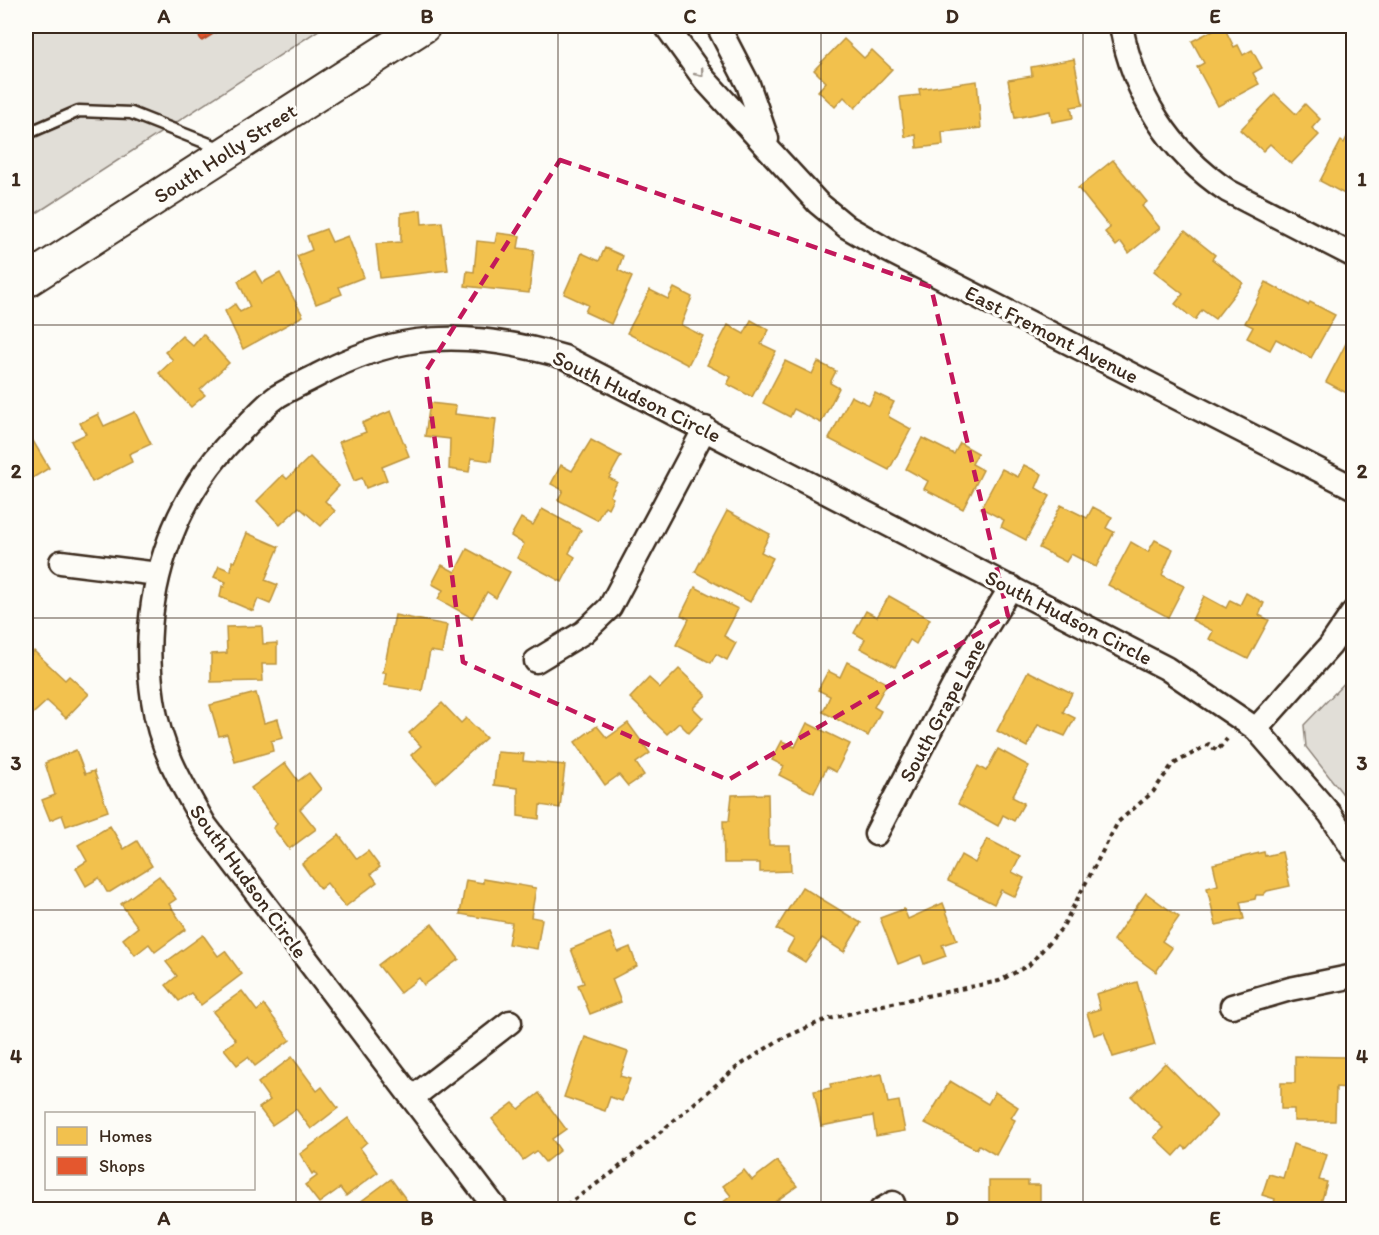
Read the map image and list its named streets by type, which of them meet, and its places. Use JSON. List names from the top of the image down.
{
  "streets": {
    "main road": ["South Holly Street"],
    "street": ["East Fremont Avenue", "South Hudson Circle", "South Grape Lane"]
  },
  "crossings": [
    ["South Hudson Circle", "South Grape Lane"]
  ],
  "legend": ["Homes", "Shops"],
  "grid": {
    "columns": [
      "A",
      "B",
      "C",
      "D",
      "E"
    ],
    "rows": [
      "1",
      "2",
      "3",
      "4"
    ]
  }
}
